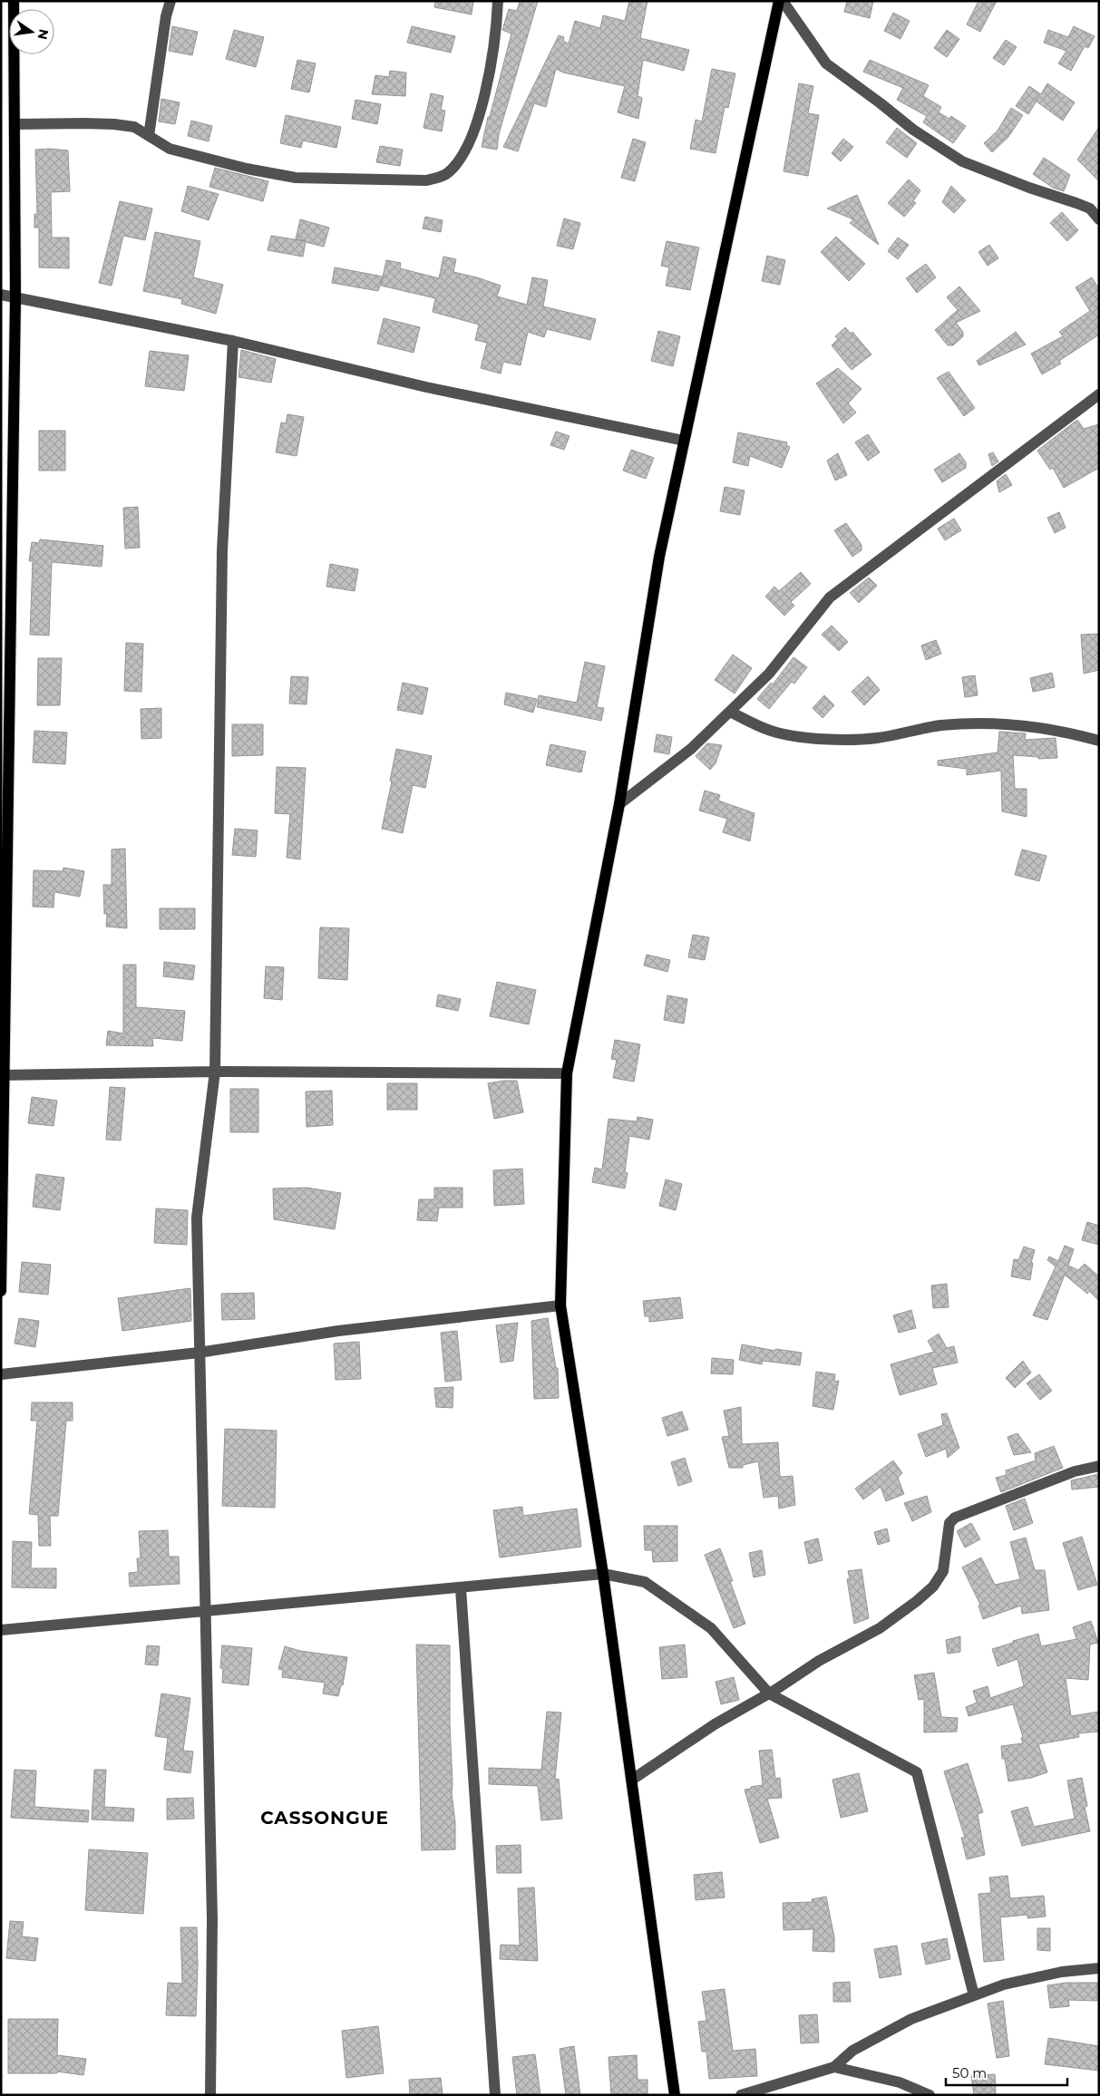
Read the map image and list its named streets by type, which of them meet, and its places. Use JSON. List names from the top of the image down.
{
  "districts": ["CASSONGUE"],
  "scale_bar": "50 m",
  "north": "right"
}
